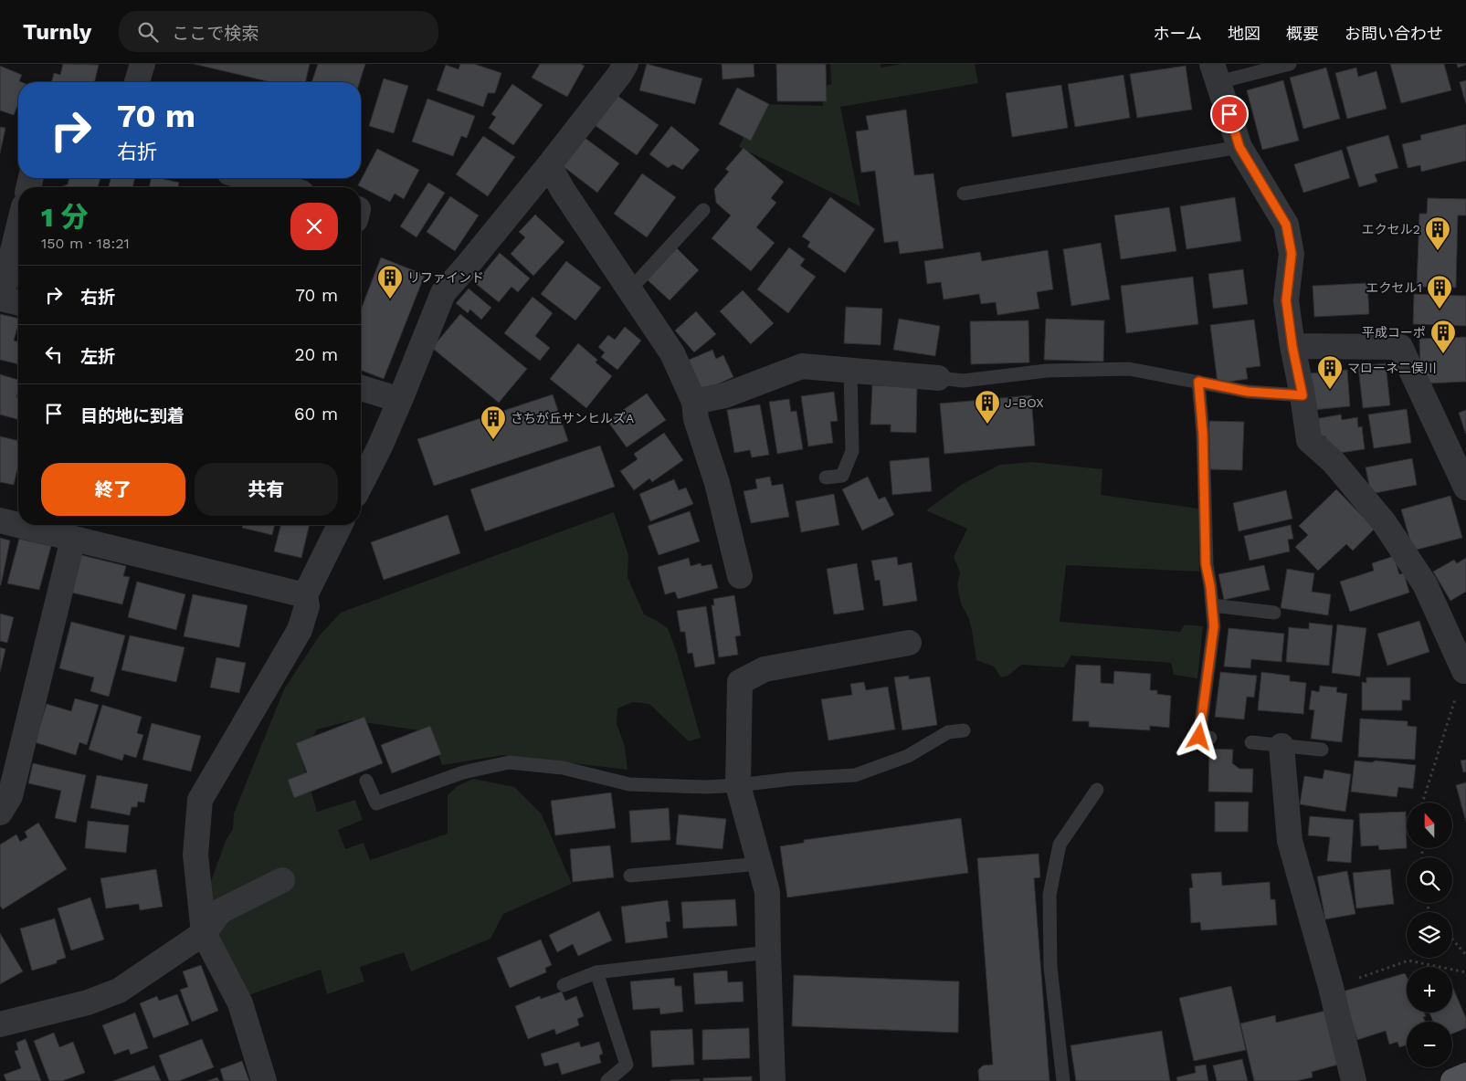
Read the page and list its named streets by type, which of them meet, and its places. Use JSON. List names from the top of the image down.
{
  "places": {
    "building": [
      "エクセル2",
      "リファインド",
      "エクセル1",
      "平成コーポ",
      "マローネ二俣川",
      "J-BOX",
      "さちが丘サンヒルズA"
    ]
  },
  "north": "top",
  "page": {
    "header": "Turnly",
    "search": "ここで検索",
    "nav": [
      "ホーム",
      "地図",
      "概要",
      "お問い合わせ"
    ],
    "turn": ["70 m", "右折"],
    "heading": ["1 分", "150 m · 18:21"],
    "list": [
      {
        "name": "右折",
        "value": "70 m"
      },
      {
        "name": "左折",
        "value": "20 m"
      },
      {
        "name": "目的地に到着",
        "value": "60 m"
      }
    ],
    "buttons": ["終了", "共有"],
    "map_buttons": ["+", "−"]
  }
}
